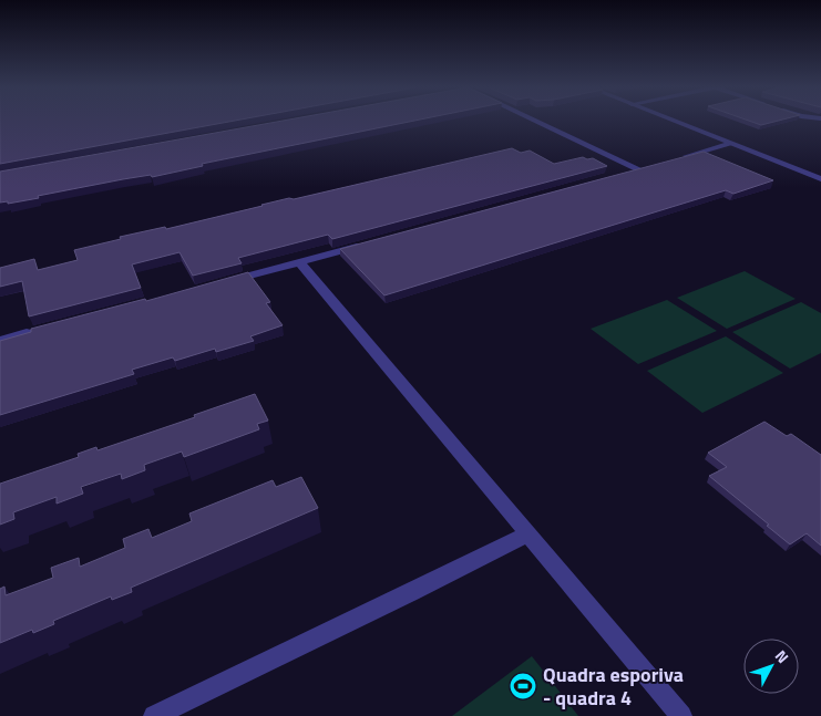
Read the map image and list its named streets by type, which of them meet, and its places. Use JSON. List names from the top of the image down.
{
  "places": {
    "sports": ["Quadra esporiva - quadra 4"]
  },
  "north": "top right"
}
